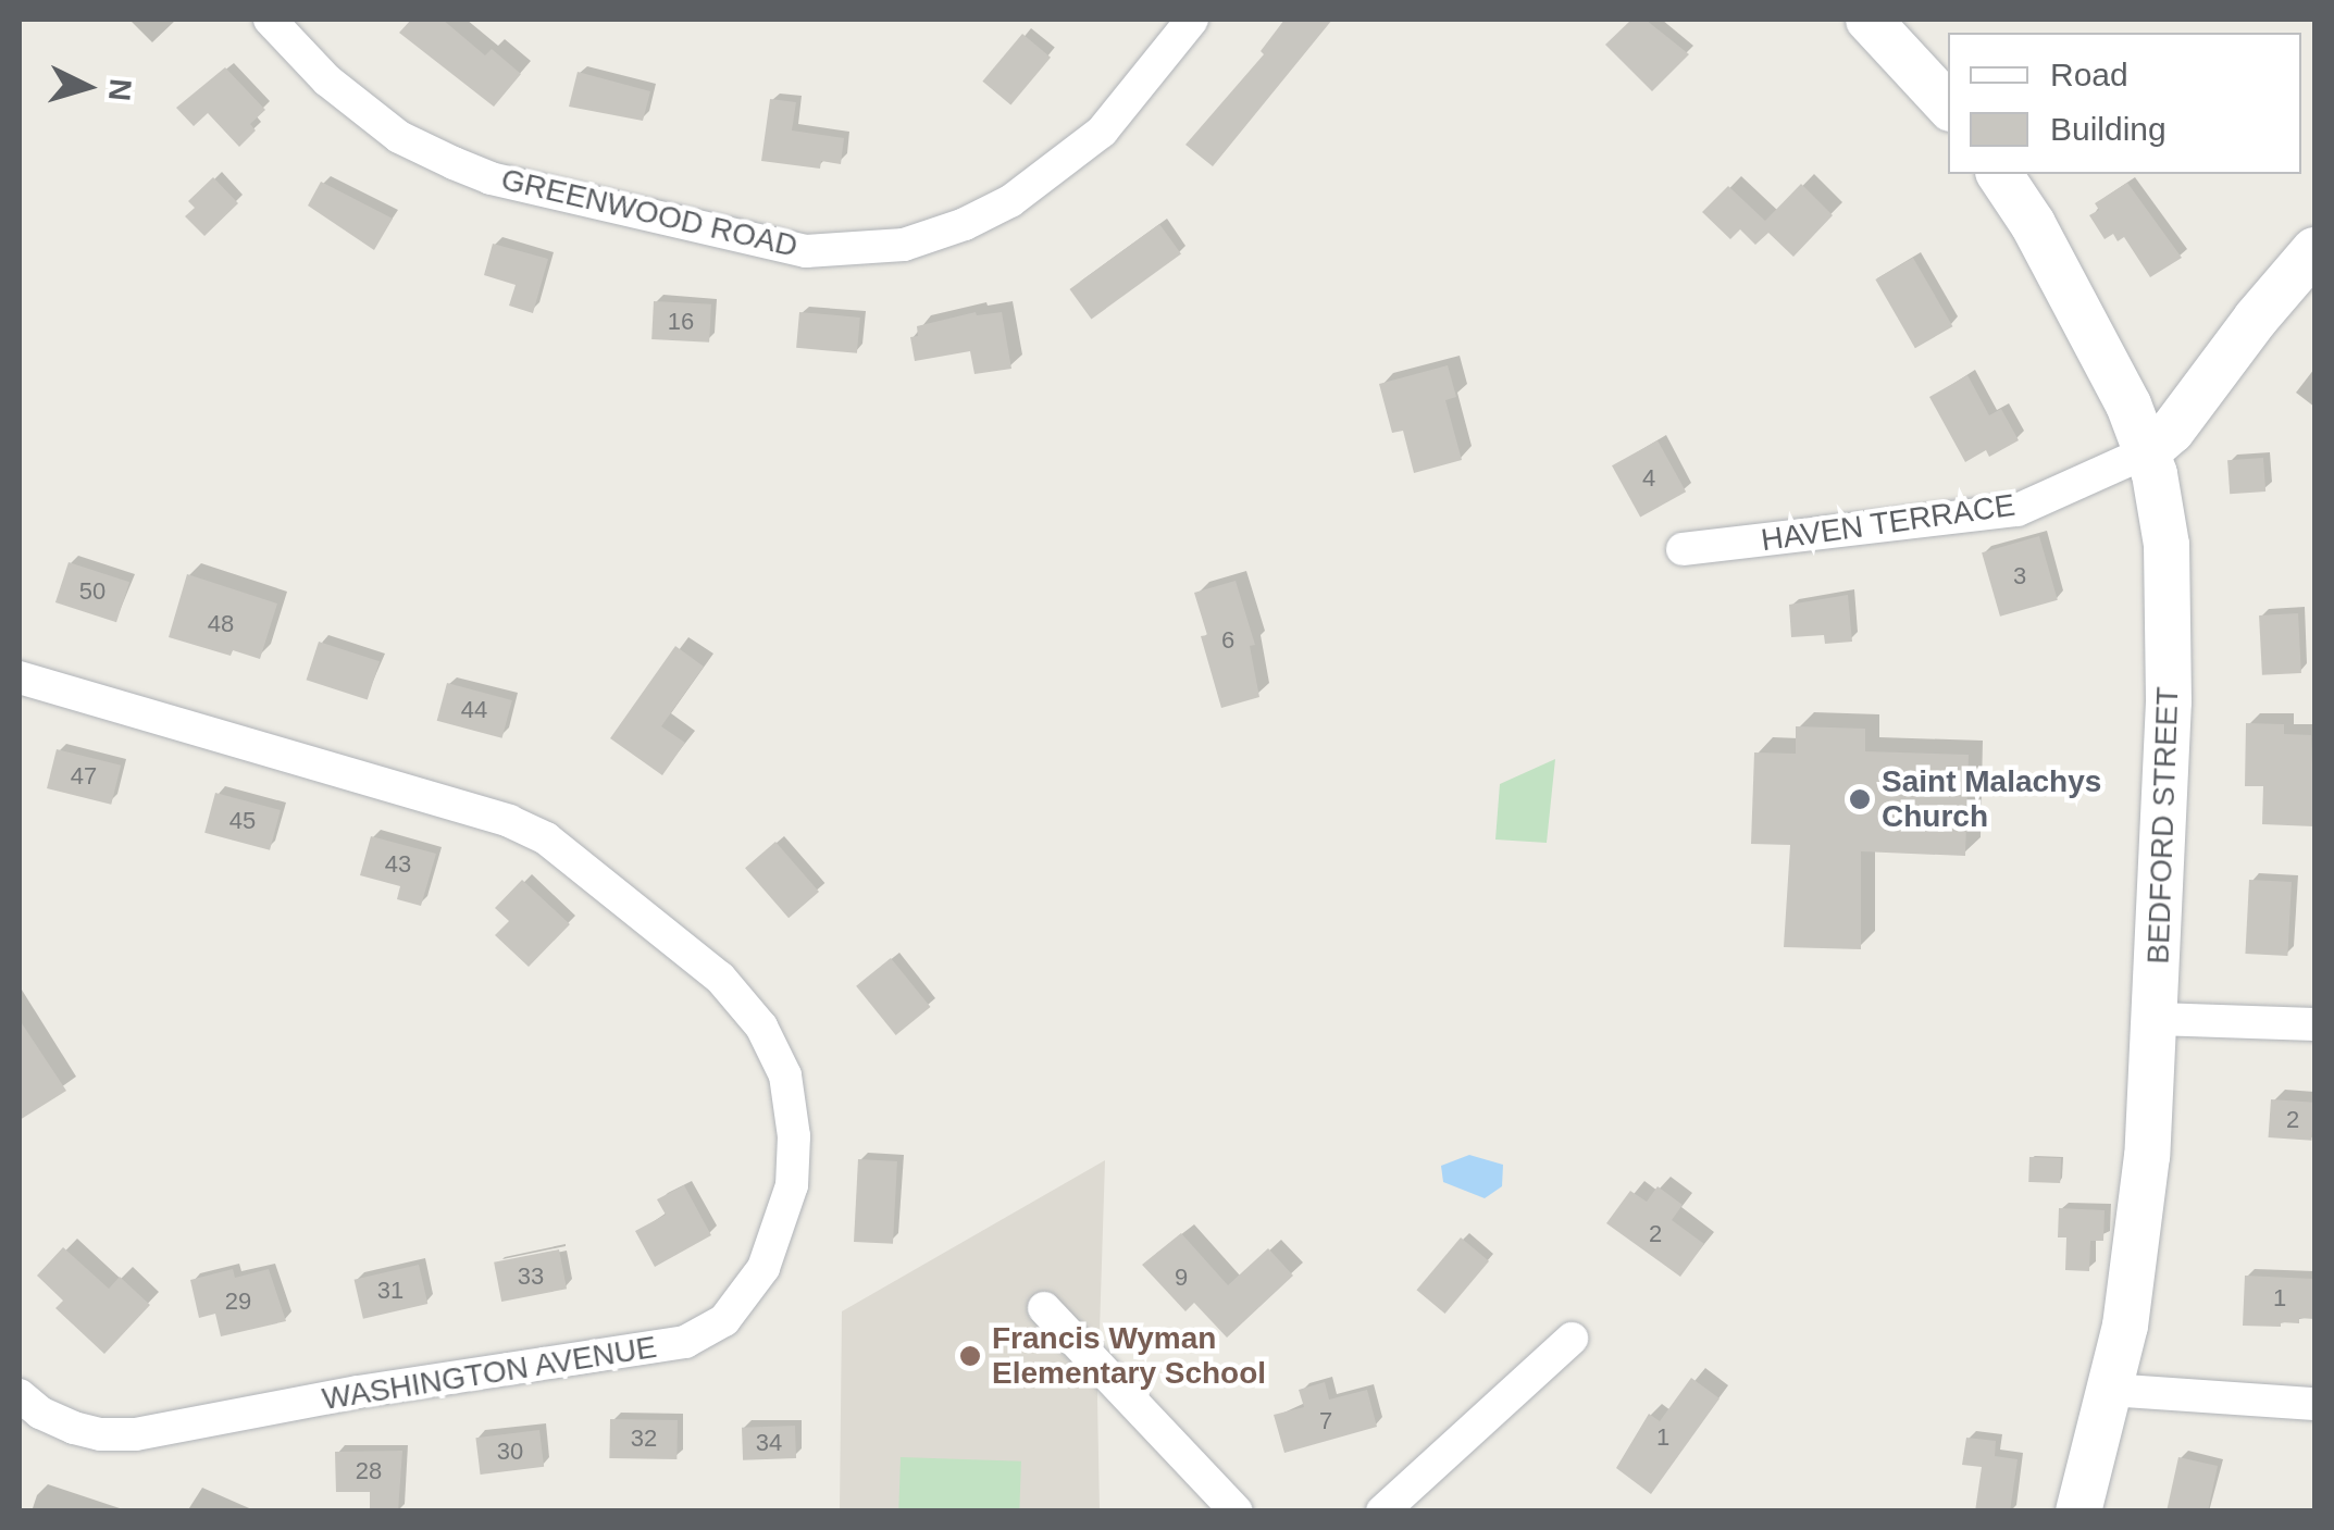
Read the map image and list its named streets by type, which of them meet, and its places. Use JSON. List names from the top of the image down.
{
  "streets": {
    "main road": ["BEDFORD STREET"],
    "street": ["GREENWOOD ROAD", "HAVEN TERRACE", "WASHINGTON AVENUE"]
  },
  "crossings": [
    ["HAVEN TERRACE", "BEDFORD STREET"]
  ],
  "places": ["Saint Malachys Church", "Francis Wyman Elementary School"],
  "house_numbers": [
    "16",
    "4",
    "3",
    "50",
    "48",
    "6",
    "44",
    "47",
    "45",
    "43",
    "2",
    "2",
    "33",
    "9",
    "31",
    "1",
    "29",
    "7",
    "1",
    "32",
    "34",
    "30",
    "28"
  ],
  "legend": ["Road", "Building"],
  "north": "right"
}
